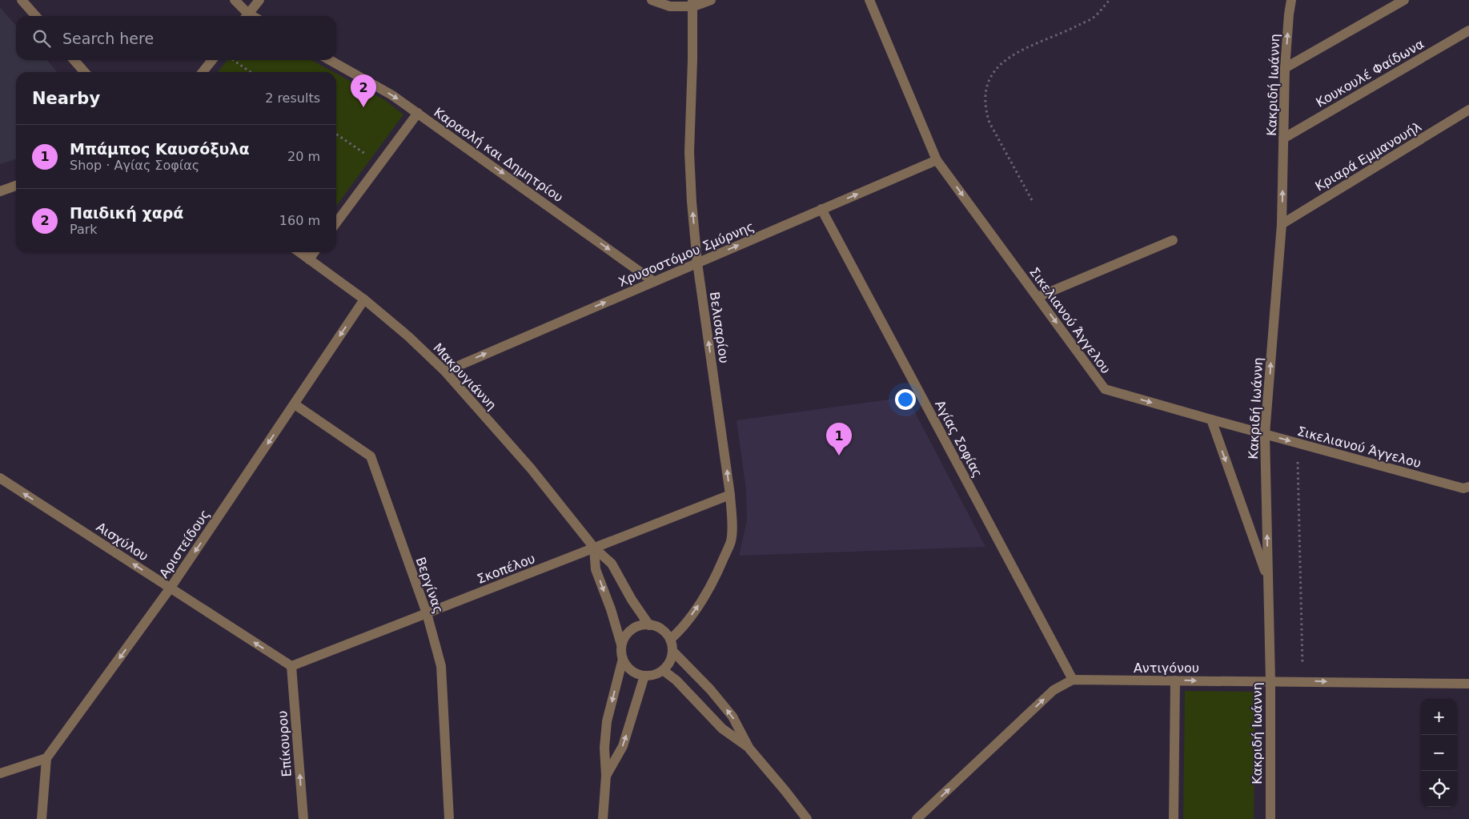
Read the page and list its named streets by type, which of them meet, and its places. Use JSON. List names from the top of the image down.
{
  "streets": {
    "street": [
      "Κουκουλέ Φαίδωνα",
      "Κακριδή Ιωάννη",
      "Καραολή και Δημητρίου",
      "Κριαρά Εμμανουήλ",
      "Χρυσοστόμου Σμύρνης",
      "Σικελιανού Άγγελου",
      "Βελισαρίου",
      "Μακρυγιάννη",
      "Αγίας Σοφίας",
      "Αισχύλου",
      "Αριστείδους",
      "Σκοπέλου",
      "Βεργίνας",
      "Αντιγόνου",
      "Επίκουρου"
    ]
  },
  "crossings": [
    ["Κουκουλέ Φαίδωνα", "Κακριδή Ιωάννη"],
    ["Κακριδή Ιωάννη", "Κριαρά Εμμανουήλ"],
    ["Κακριδή Ιωάννη", "Σικελιανού Άγγελου"],
    ["Κακριδή Ιωάννη", "Αντιγόνου"],
    ["Καραολή και Δημητρίου", "Χρυσοστόμου Σμύρνης"],
    ["Χρυσοστόμου Σμύρνης", "Σικελιανού Άγγελου"],
    ["Χρυσοστόμου Σμύρνης", "Βελισαρίου"],
    ["Χρυσοστόμου Σμύρνης", "Μακρυγιάννη"],
    ["Χρυσοστόμου Σμύρνης", "Αγίας Σοφίας"],
    ["Βελισαρίου", "Μακρυγιάννη"],
    ["Βελισαρίου", "Σκοπέλου"],
    ["Μακρυγιάννη", "Αριστείδους"],
    ["Μακρυγιάννη", "Σκοπέλου"],
    ["Αγίας Σοφίας", "Αντιγόνου"],
    ["Αισχύλου", "Αριστείδους"],
    ["Αισχύλου", "Σκοπέλου"],
    ["Αισχύλου", "Επίκουρου"],
    ["Αριστείδους", "Βεργίνας"],
    ["Σκοπέλου", "Βεργίνας"],
    ["Σκοπέλου", "Επίκουρου"]
  ],
  "one_way": [
    "Καραολή και Δημητρίου",
    "Χρυσοστόμου Σμύρνης",
    "Σικελιανού Άγγελου",
    "Βελισαρίου",
    "Αισχύλου",
    "Αριστείδους",
    "Αντιγόνου",
    "Επίκουρου"
  ],
  "page": {
    "search": "Search here",
    "heading": ["Nearby", "2 results"],
    "pins": ["2", "1"],
    "list": [
      {
        "mark": "1",
        "name": "Μπάμπος Καυσόξυλα",
        "note": "Shop · Αγίας Σοφίας",
        "value": "20 m"
      },
      {
        "mark": "2",
        "name": "Παιδική χαρά",
        "note": "Park",
        "value": "160 m"
      }
    ],
    "map_buttons": ["+", "−"]
  }
}
